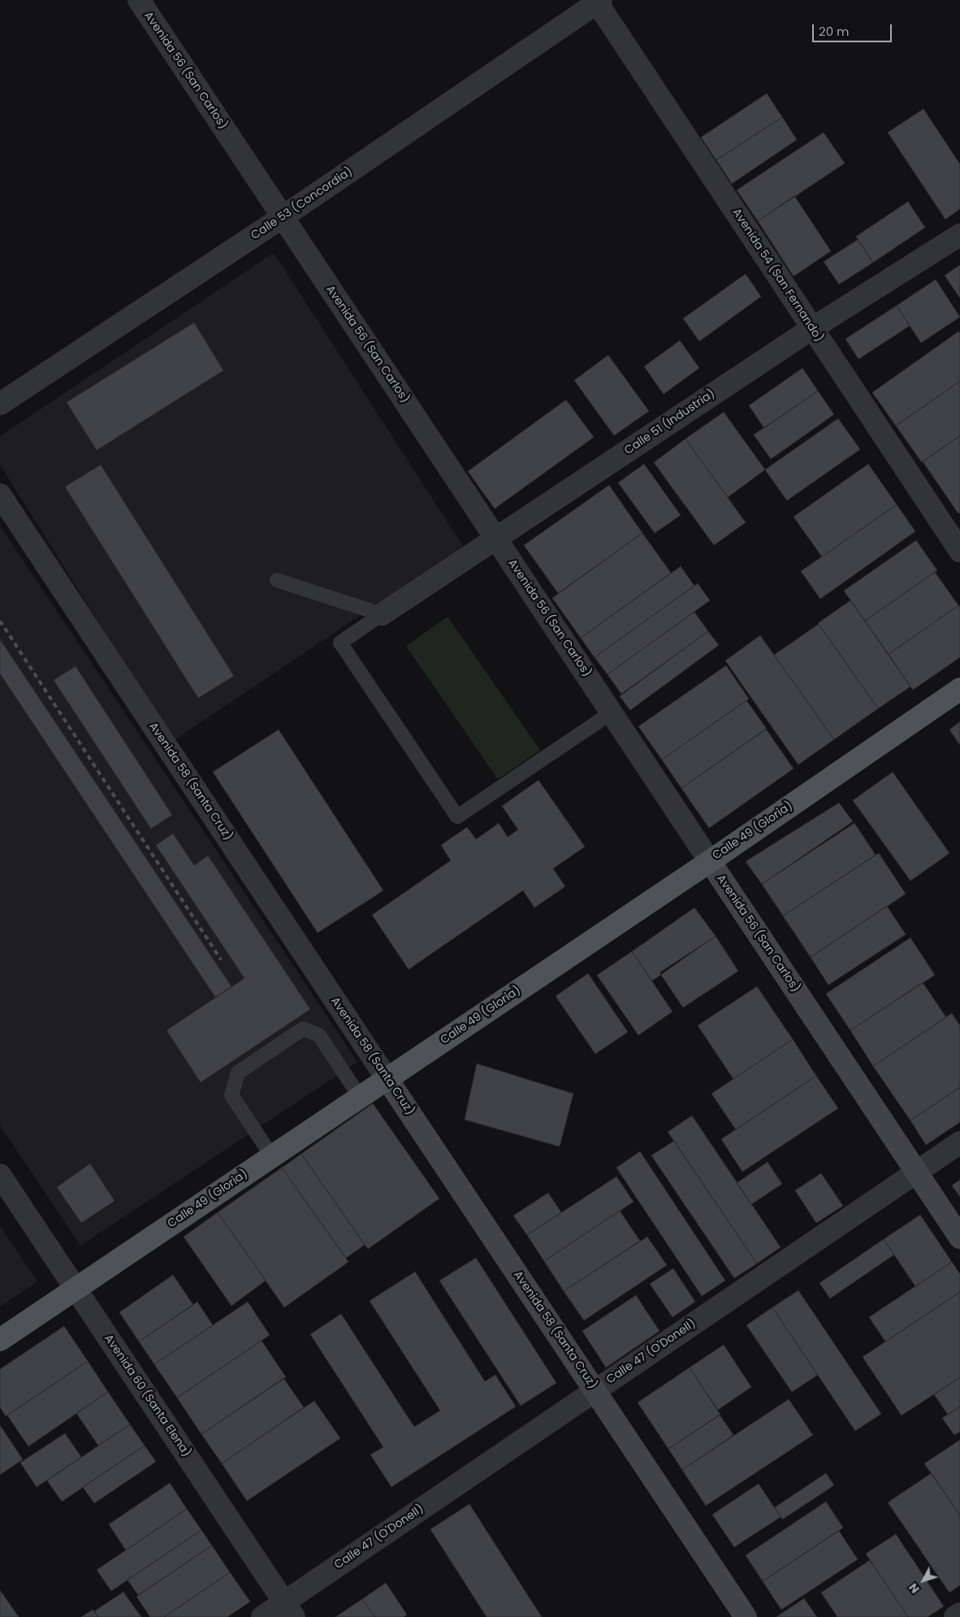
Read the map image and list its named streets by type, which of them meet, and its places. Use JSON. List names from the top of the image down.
{
  "streets": {
    "main road": ["Avenida 56 (San Carlos)", "Avenida 58 (Santa Cruz)", "Calle 49 (Gloria)"],
    "street": [
      "Calle 53 (Concordia)",
      "Avenida 54 (San Fernando)",
      "Calle 51 (Industria)",
      "Calle 47 (O'Donell)",
      "Avenida 60 (Santa Elena)"
    ]
  },
  "crossings": [
    ["Avenida 56 (San Carlos)", "Calle 53 (Concordia)"],
    ["Avenida 56 (San Carlos)", "Calle 51 (Industria)"],
    ["Avenida 56 (San Carlos)", "Calle 49 (Gloria)"],
    ["Avenida 56 (San Carlos)", "Calle 47 (O'Donell)"],
    ["Calle 53 (Concordia)", "Avenida 54 (San Fernando)"],
    ["Avenida 54 (San Fernando)", "Calle 51 (Industria)"],
    ["Avenida 58 (Santa Cruz)", "Calle 49 (Gloria)"],
    ["Avenida 58 (Santa Cruz)", "Calle 47 (O'Donell)"],
    ["Calle 49 (Gloria)", "Avenida 60 (Santa Elena)"],
    ["Calle 47 (O'Donell)", "Avenida 60 (Santa Elena)"]
  ],
  "scale_bar": "20 m",
  "north": "bottom left"
}
